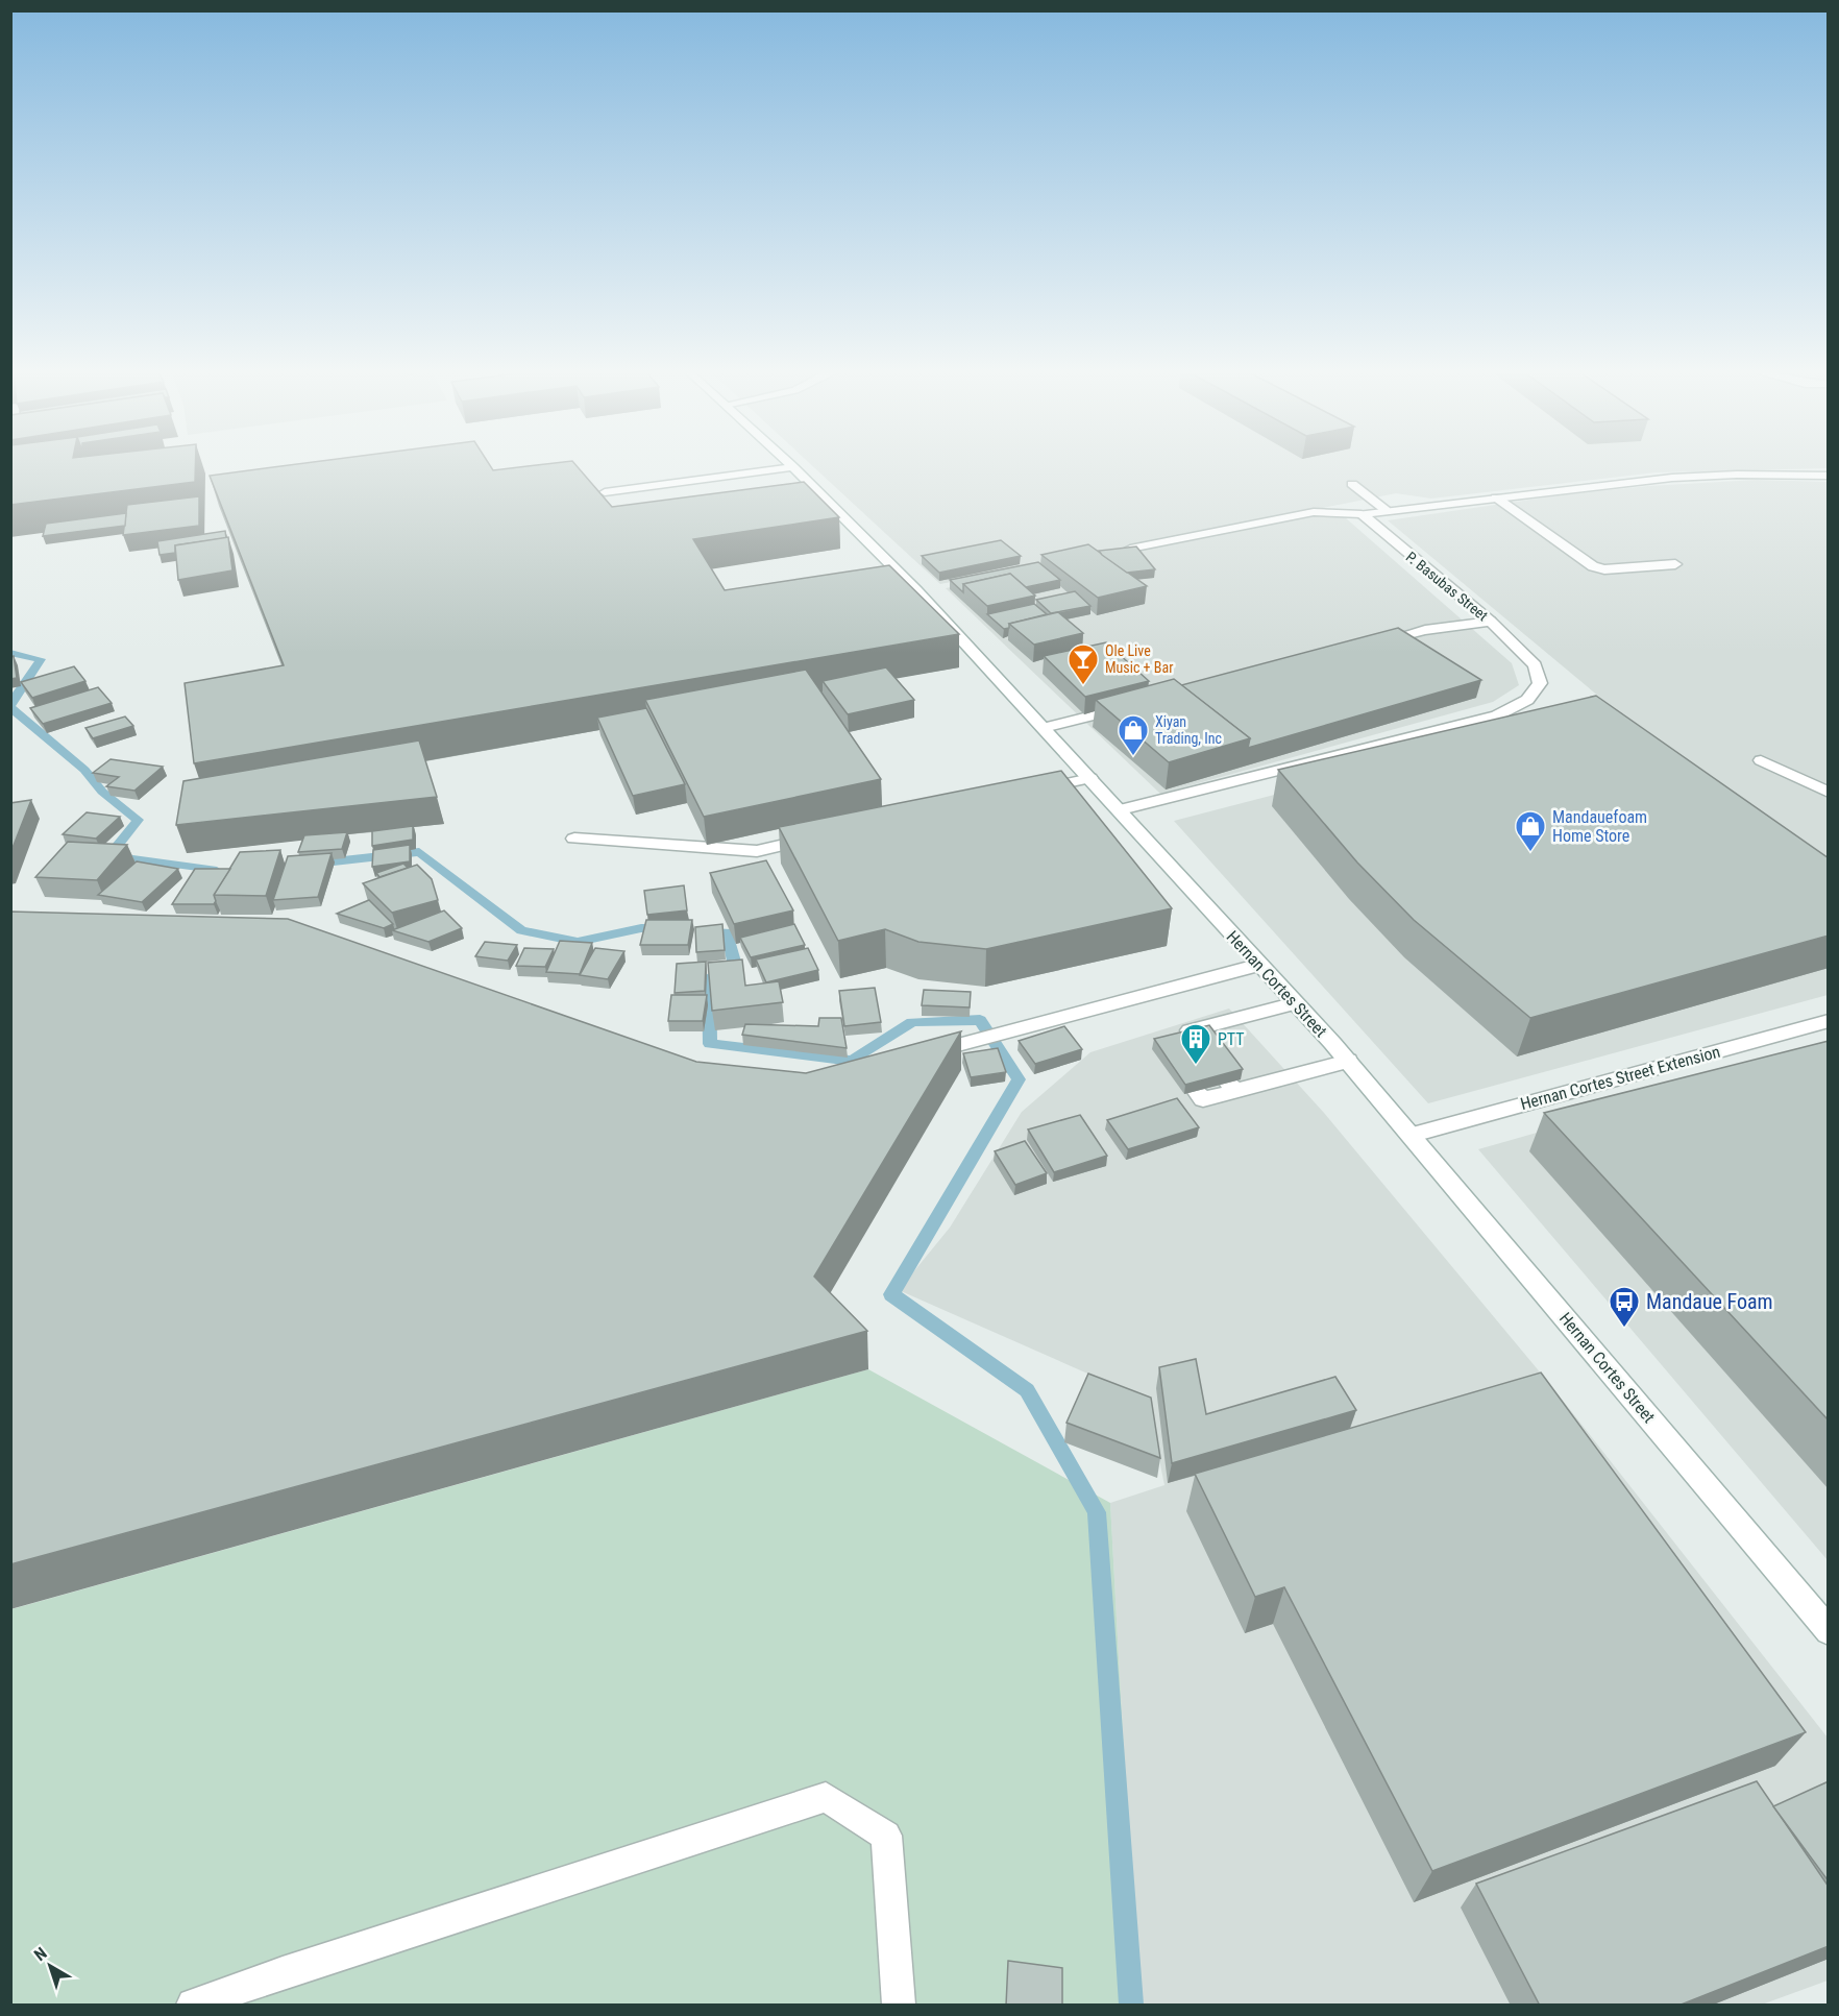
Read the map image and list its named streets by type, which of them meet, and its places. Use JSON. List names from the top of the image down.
{
  "streets": {
    "street": ["P. Basubas Street", "Hernan Cortes Street", "Hernan Cortes Street Extension"]
  },
  "crossings": [
    ["P. Basubas Street", "Hernan Cortes Street"],
    ["Hernan Cortes Street", "Hernan Cortes Street Extension"]
  ],
  "places": {
    "bar": ["Ole Live Music + Bar"],
    "shop": ["Xiyan Trading, Inc", "Mandauefoam Home Store"],
    "building": ["PTT"],
    "bus stop": ["Mandaue Foam"]
  },
  "north": "top left"
}
